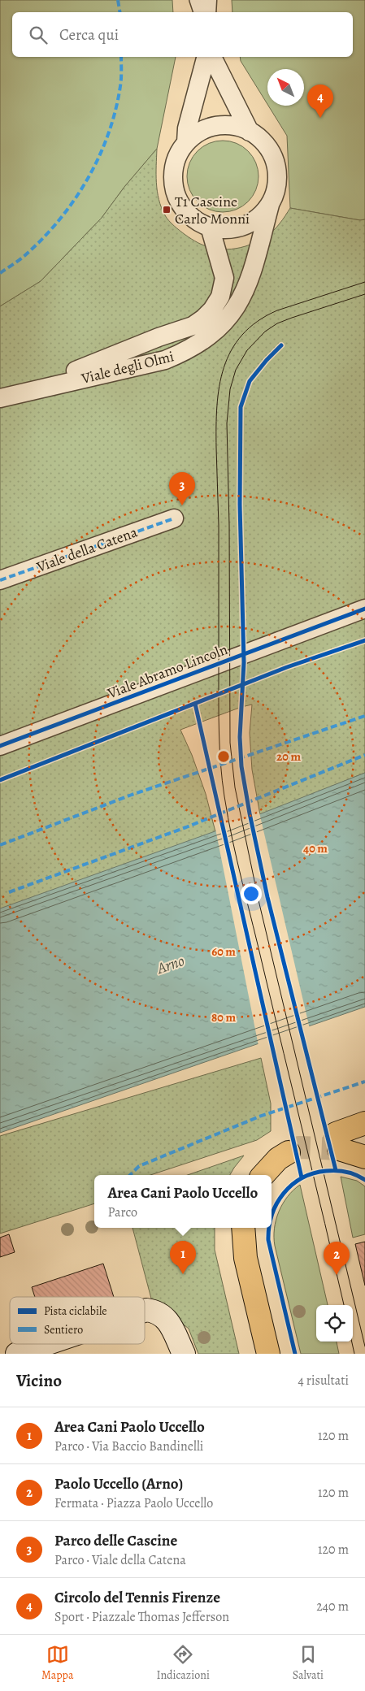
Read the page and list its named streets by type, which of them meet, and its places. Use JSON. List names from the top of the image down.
{
  "streets": {
    "street": ["Viale degli Olmi", "Viale della Catena", "Viale Abramo Lincoln"]
  },
  "water": ["Arno"],
  "places": {
    "transit": ["T1 Cascine Carlo Monni"]
  },
  "legend": ["Pista ciclabile", "Sentiero"],
  "north": "top left",
  "page": {
    "search": "Cerca qui",
    "pins": [
      "4",
      "3",
      "1",
      "2"
    ],
    "popup": ["Area Cani Paolo Uccello", "Parco"],
    "heading": ["Vicino", "4 risultati"],
    "list": [
      {
        "mark": "1",
        "name": "Area Cani Paolo Uccello",
        "note": "Parco · Via Baccio Bandinelli",
        "value": "120 m"
      },
      {
        "mark": "2",
        "name": "Paolo Uccello (Arno)",
        "note": "Fermata · Piazza Paolo Uccello",
        "value": "120 m"
      },
      {
        "mark": "3",
        "name": "Parco delle Cascine",
        "note": "Parco · Viale della Catena",
        "value": "120 m"
      },
      {
        "mark": "4",
        "name": "Circolo del Tennis Firenze",
        "note": "Sport · Piazzale Thomas Jefferson",
        "value": "240 m"
      }
    ],
    "nav": ["Mappa", "Indicazioni", "Salvati"]
  },
  "rings": [
    "20 m",
    "40 m",
    "60 m",
    "80 m"
  ]
}
